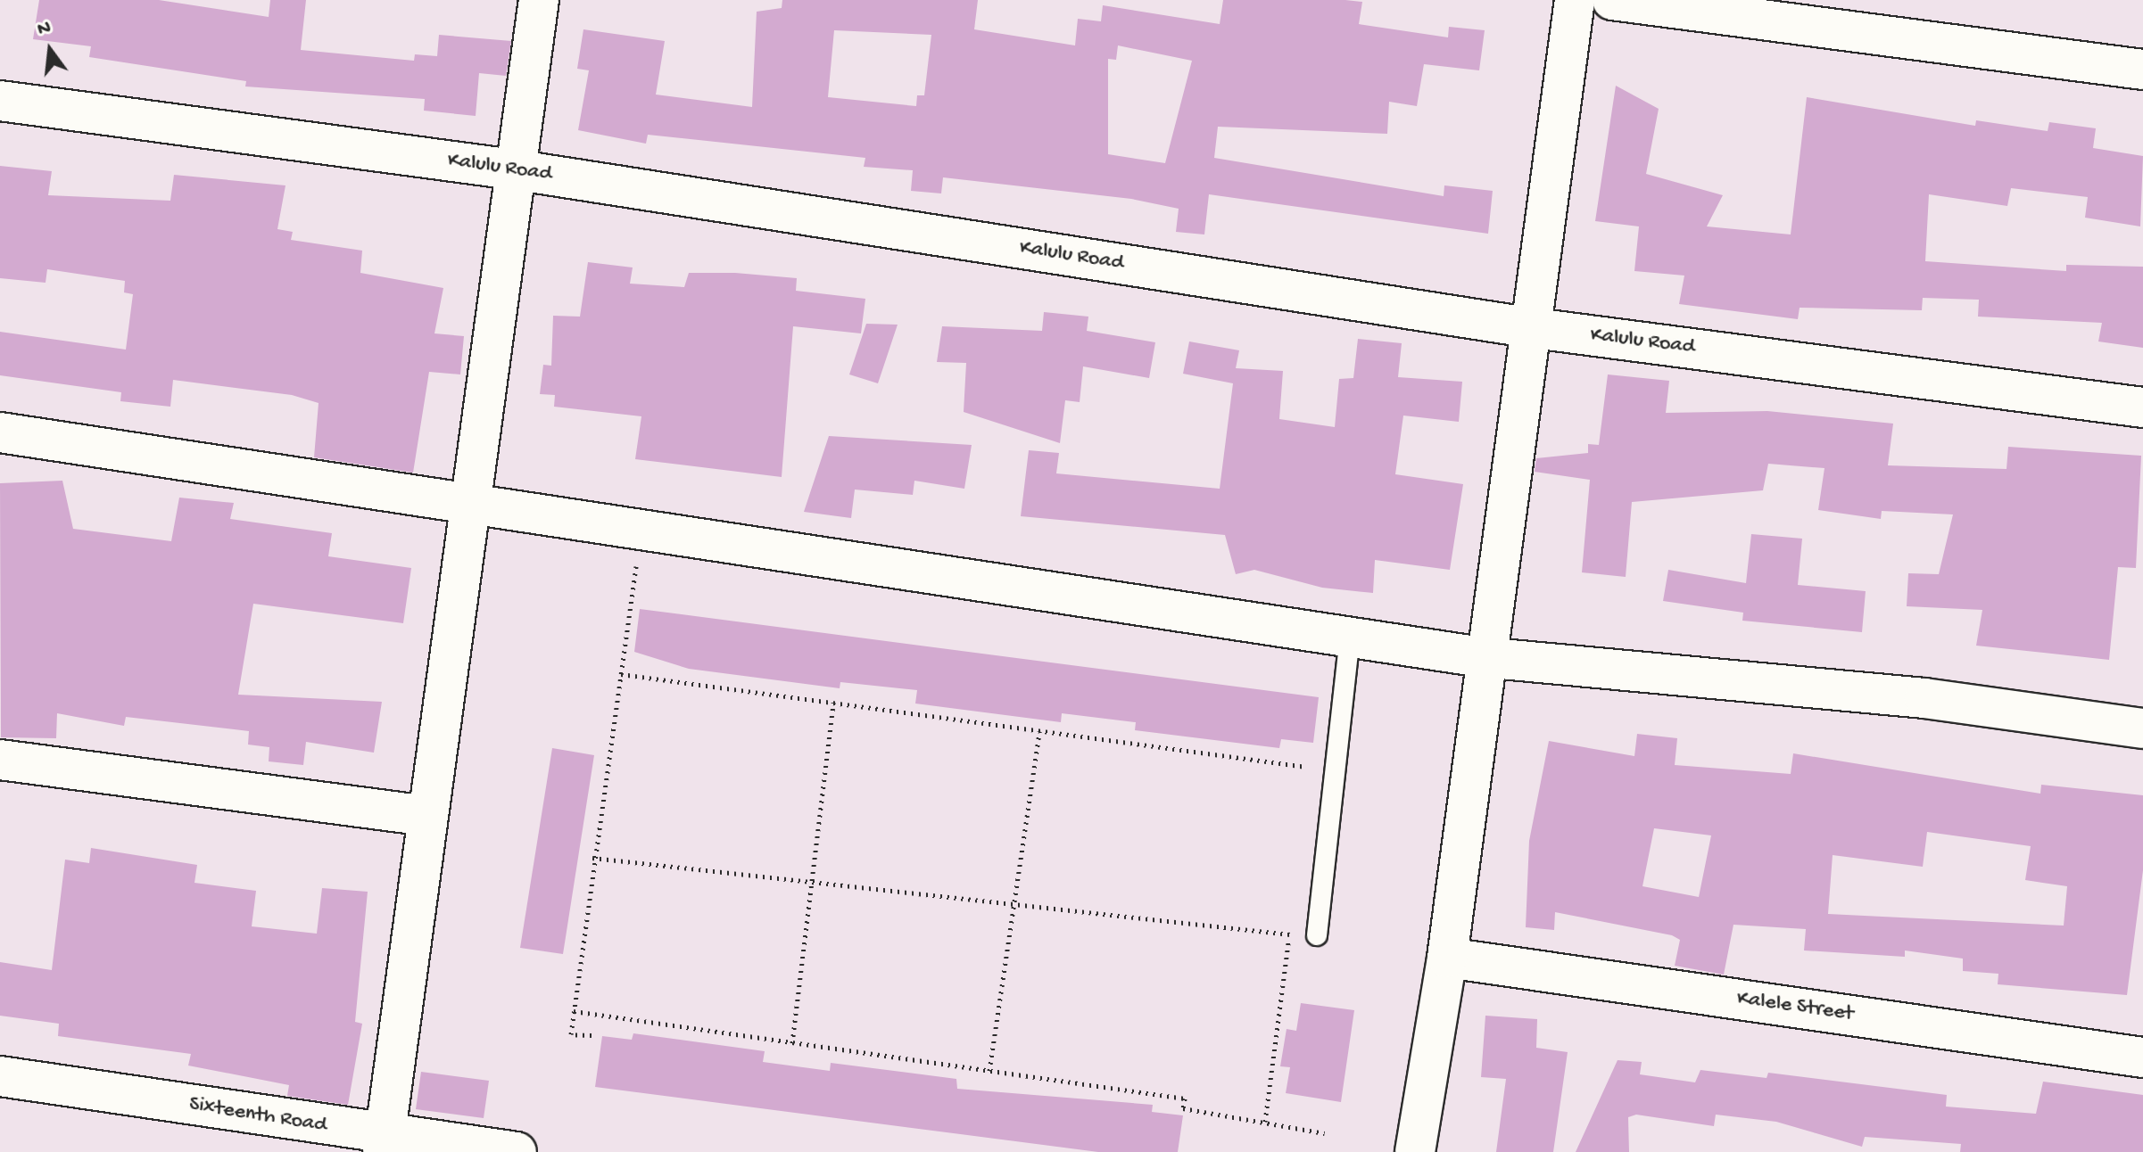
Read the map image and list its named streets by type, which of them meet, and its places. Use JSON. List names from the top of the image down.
{
  "streets": {
    "street": ["Kalulu Road", "Kalele Street", "Sixteenth Road"]
  },
  "north": "top"
}
